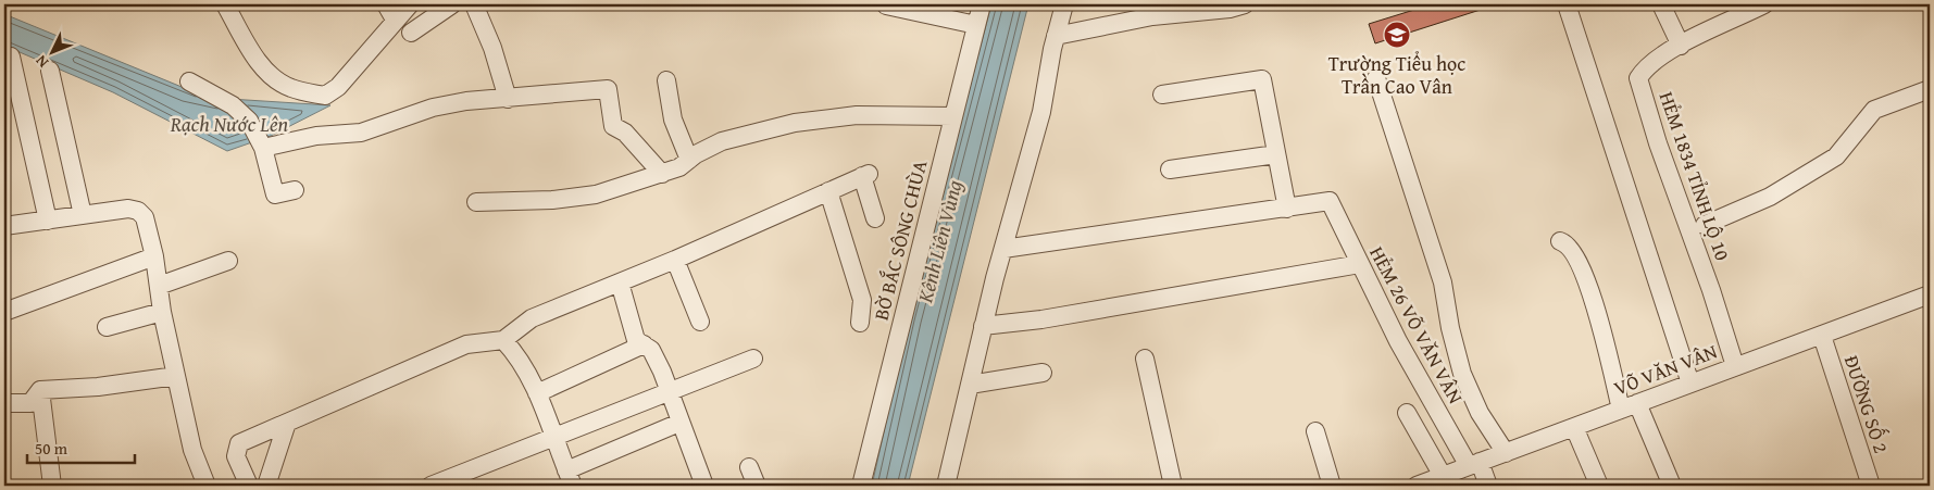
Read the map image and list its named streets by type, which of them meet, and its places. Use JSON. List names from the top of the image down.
{
  "streets": {
    "street": [
      "HẺM 1834 TỈNH LỘ 10",
      "BỜ BẮC SÔNG CHÙA",
      "HẺM 26 VÕ VĂN VÂN",
      "VÕ VĂN VÂN",
      "ĐƯỜNG SỐ 2"
    ]
  },
  "crossings": [
    ["HẺM 1834 TỈNH LỘ 10", "VÕ VĂN VÂN"],
    ["HẺM 26 VÕ VĂN VÂN", "VÕ VĂN VÂN"],
    ["VÕ VĂN VÂN", "ĐƯỜNG SỐ 2"]
  ],
  "water": ["Rạch Nước Lên", "Kênh Liên Vùng"],
  "places": {
    "school or university": ["Trường Tiểu học Trần Cao Vân"]
  },
  "scale_bar": "50 m",
  "north": "bottom left"
}
